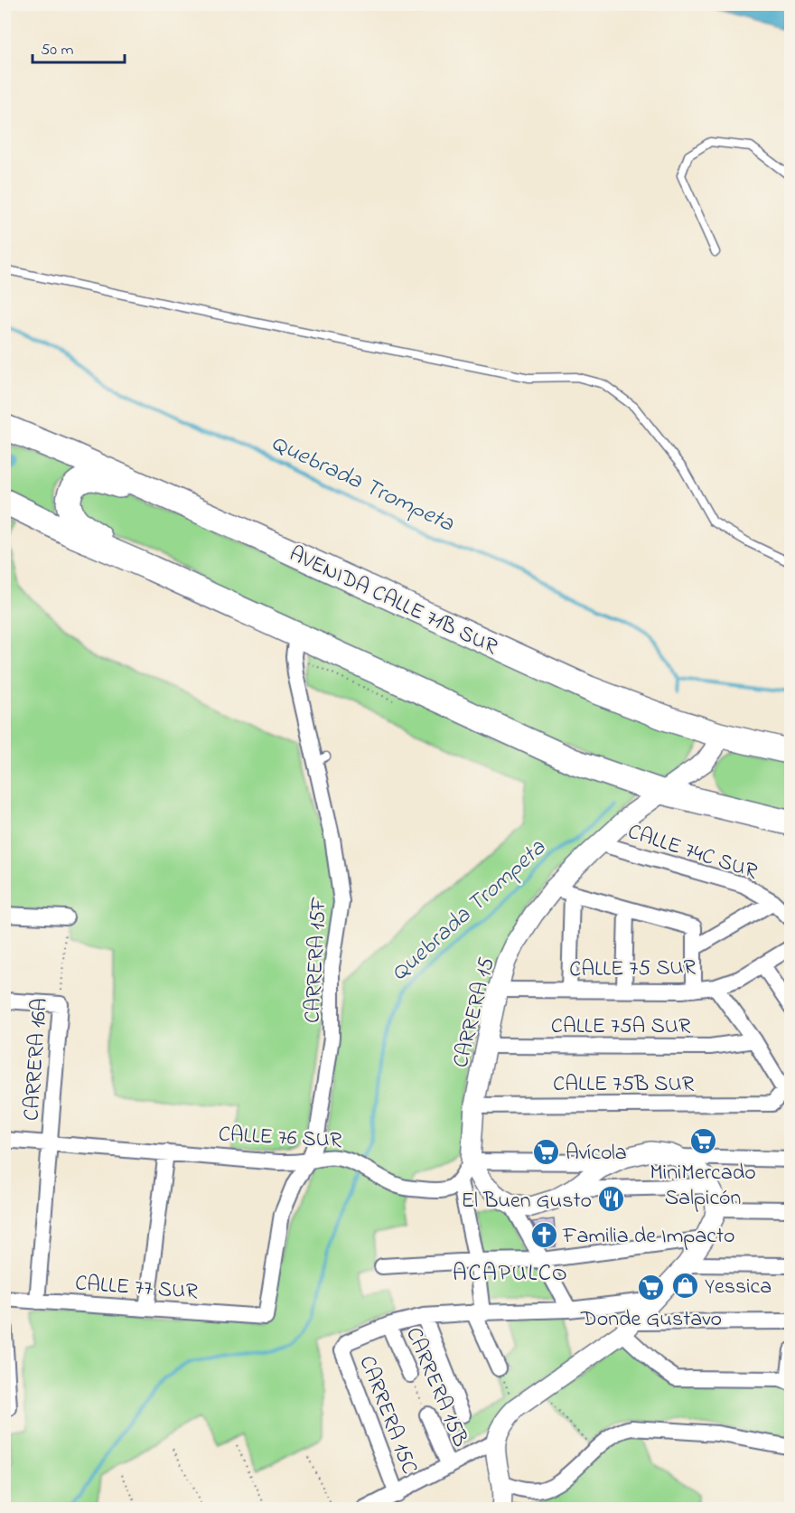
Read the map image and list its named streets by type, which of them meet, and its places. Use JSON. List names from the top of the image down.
{
  "streets": {
    "highway": ["AVENIDA CALLE 71B SUR"],
    "street": [
      "CALLE 74C SUR",
      "CARRERA 15F",
      "CALLE 75 SUR",
      "CARRERA 15",
      "CALLE 75A SUR",
      "CARRERA 16A",
      "CALLE 75B SUR",
      "CALLE 76 SUR",
      "CALLE 77 SUR",
      "CARRERA 15B",
      "CARRERA 15C"
    ]
  },
  "crossings": [
    ["AVENIDA CALLE 71B SUR", "CARRERA 15"],
    ["CALLE 74C SUR", "CARRERA 15"],
    ["CARRERA 15F", "CALLE 76 SUR"],
    ["CARRERA 15F", "CALLE 77 SUR"],
    ["CALLE 75 SUR", "CARRERA 15"],
    ["CARRERA 15", "CALLE 75A SUR"],
    ["CARRERA 15", "CALLE 75B SUR"],
    ["CARRERA 16A", "CALLE 76 SUR"],
    ["CARRERA 16A", "CALLE 77 SUR"],
    ["CARRERA 15B", "CARRERA 15C"]
  ],
  "districts": ["ACAPULCO"],
  "water": ["Quebrada Trompeta"],
  "places": {
    "supermarket": ["MiniMercado Salpicón", "Avícola", "Donde Gustavo"],
    "restaurant": ["El Buen Gusto"],
    "church": ["Familia de Impacto"],
    "shop": ["Yessica"]
  },
  "scale_bar": "50 m"
}
